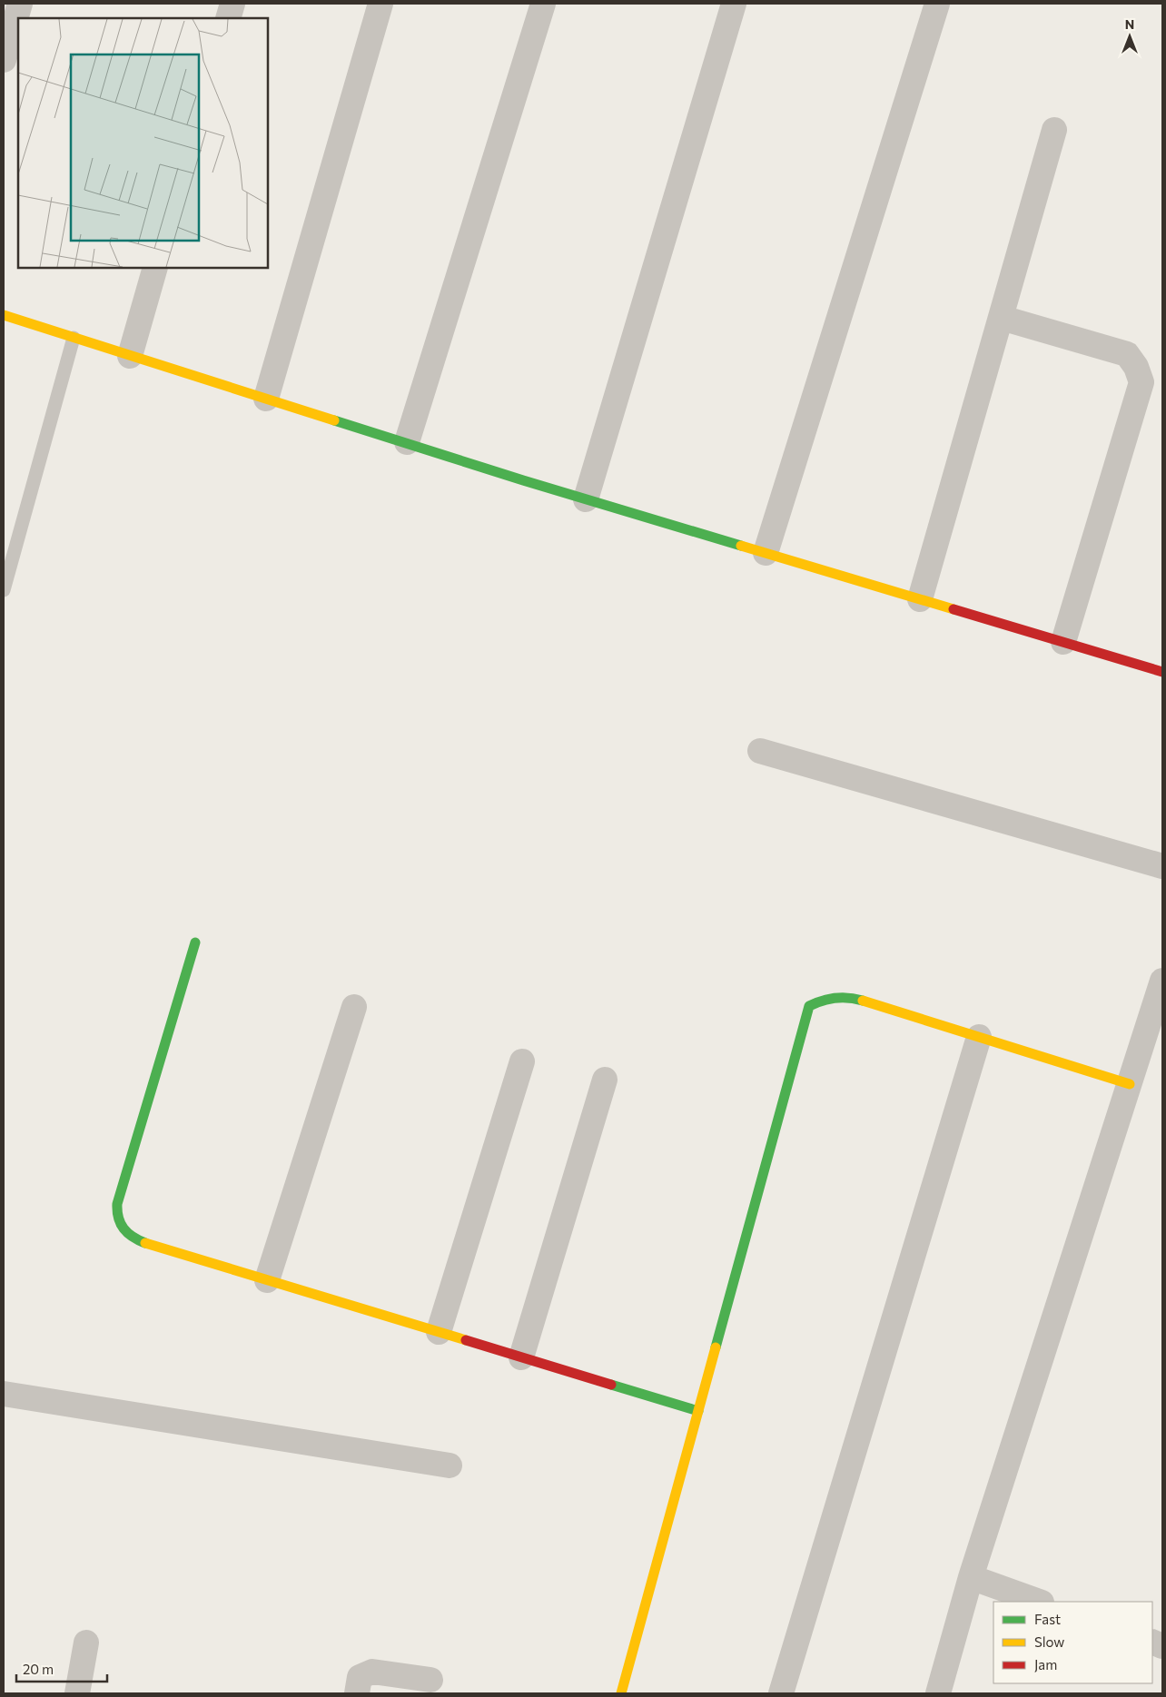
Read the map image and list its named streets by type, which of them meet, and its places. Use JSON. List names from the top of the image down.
{
  "legend": ["Fast", "Slow", "Jam"],
  "scale_bar": "20 m",
  "north": "top"
}
